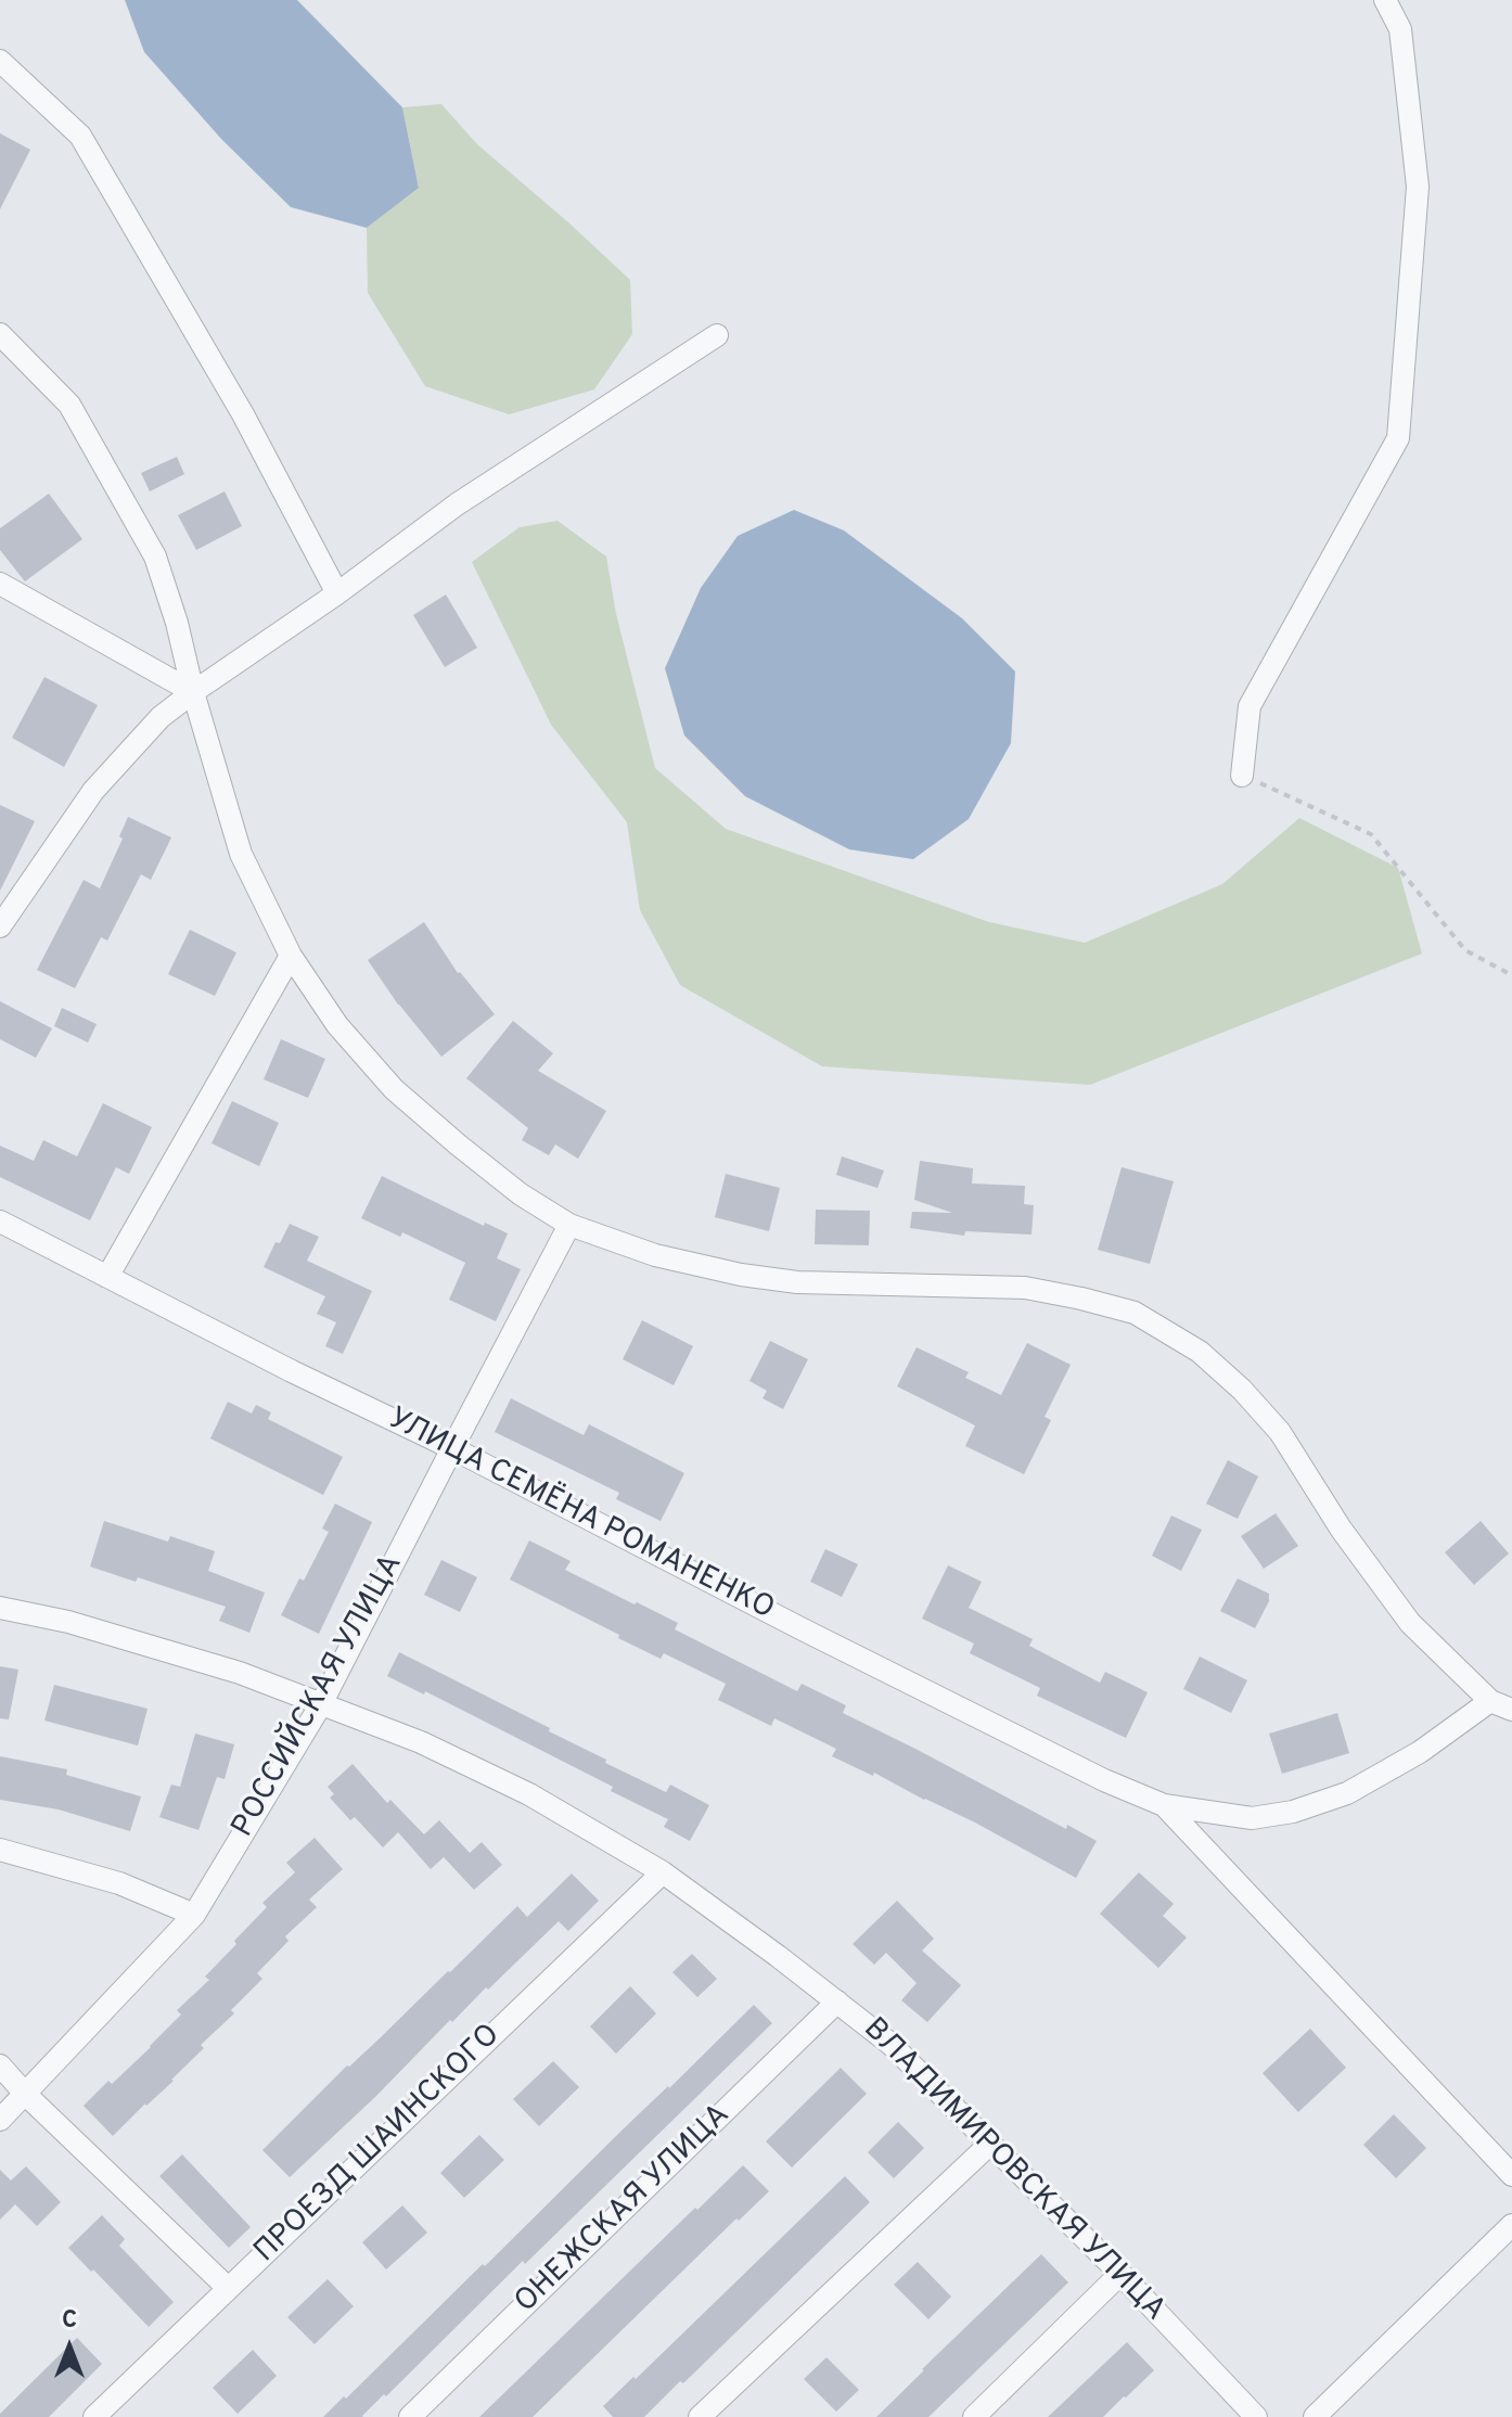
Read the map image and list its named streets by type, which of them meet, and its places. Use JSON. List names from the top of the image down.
{
  "streets": {
    "street": [
      "УЛИЦА СЕМЁНА РОМАНЕНКО",
      "РОССИЙСКАЯ УЛИЦА",
      "ПРОЕЗД ШАИНСКОГО",
      "ВЛАДИМИРОВСКАЯ УЛИЦА",
      "ОНЕЖСКАЯ УЛИЦА"
    ]
  },
  "crossings": [
    ["УЛИЦА СЕМЁНА РОМАНЕНКО", "РОССИЙСКАЯ УЛИЦА"],
    ["РОССИЙСКАЯ УЛИЦА", "ВЛАДИМИРОВСКАЯ УЛИЦА"],
    ["ПРОЕЗД ШАИНСКОГО", "ВЛАДИМИРОВСКАЯ УЛИЦА"],
    ["ВЛАДИМИРОВСКАЯ УЛИЦА", "ОНЕЖСКАЯ УЛИЦА"]
  ],
  "north": "top"
}
